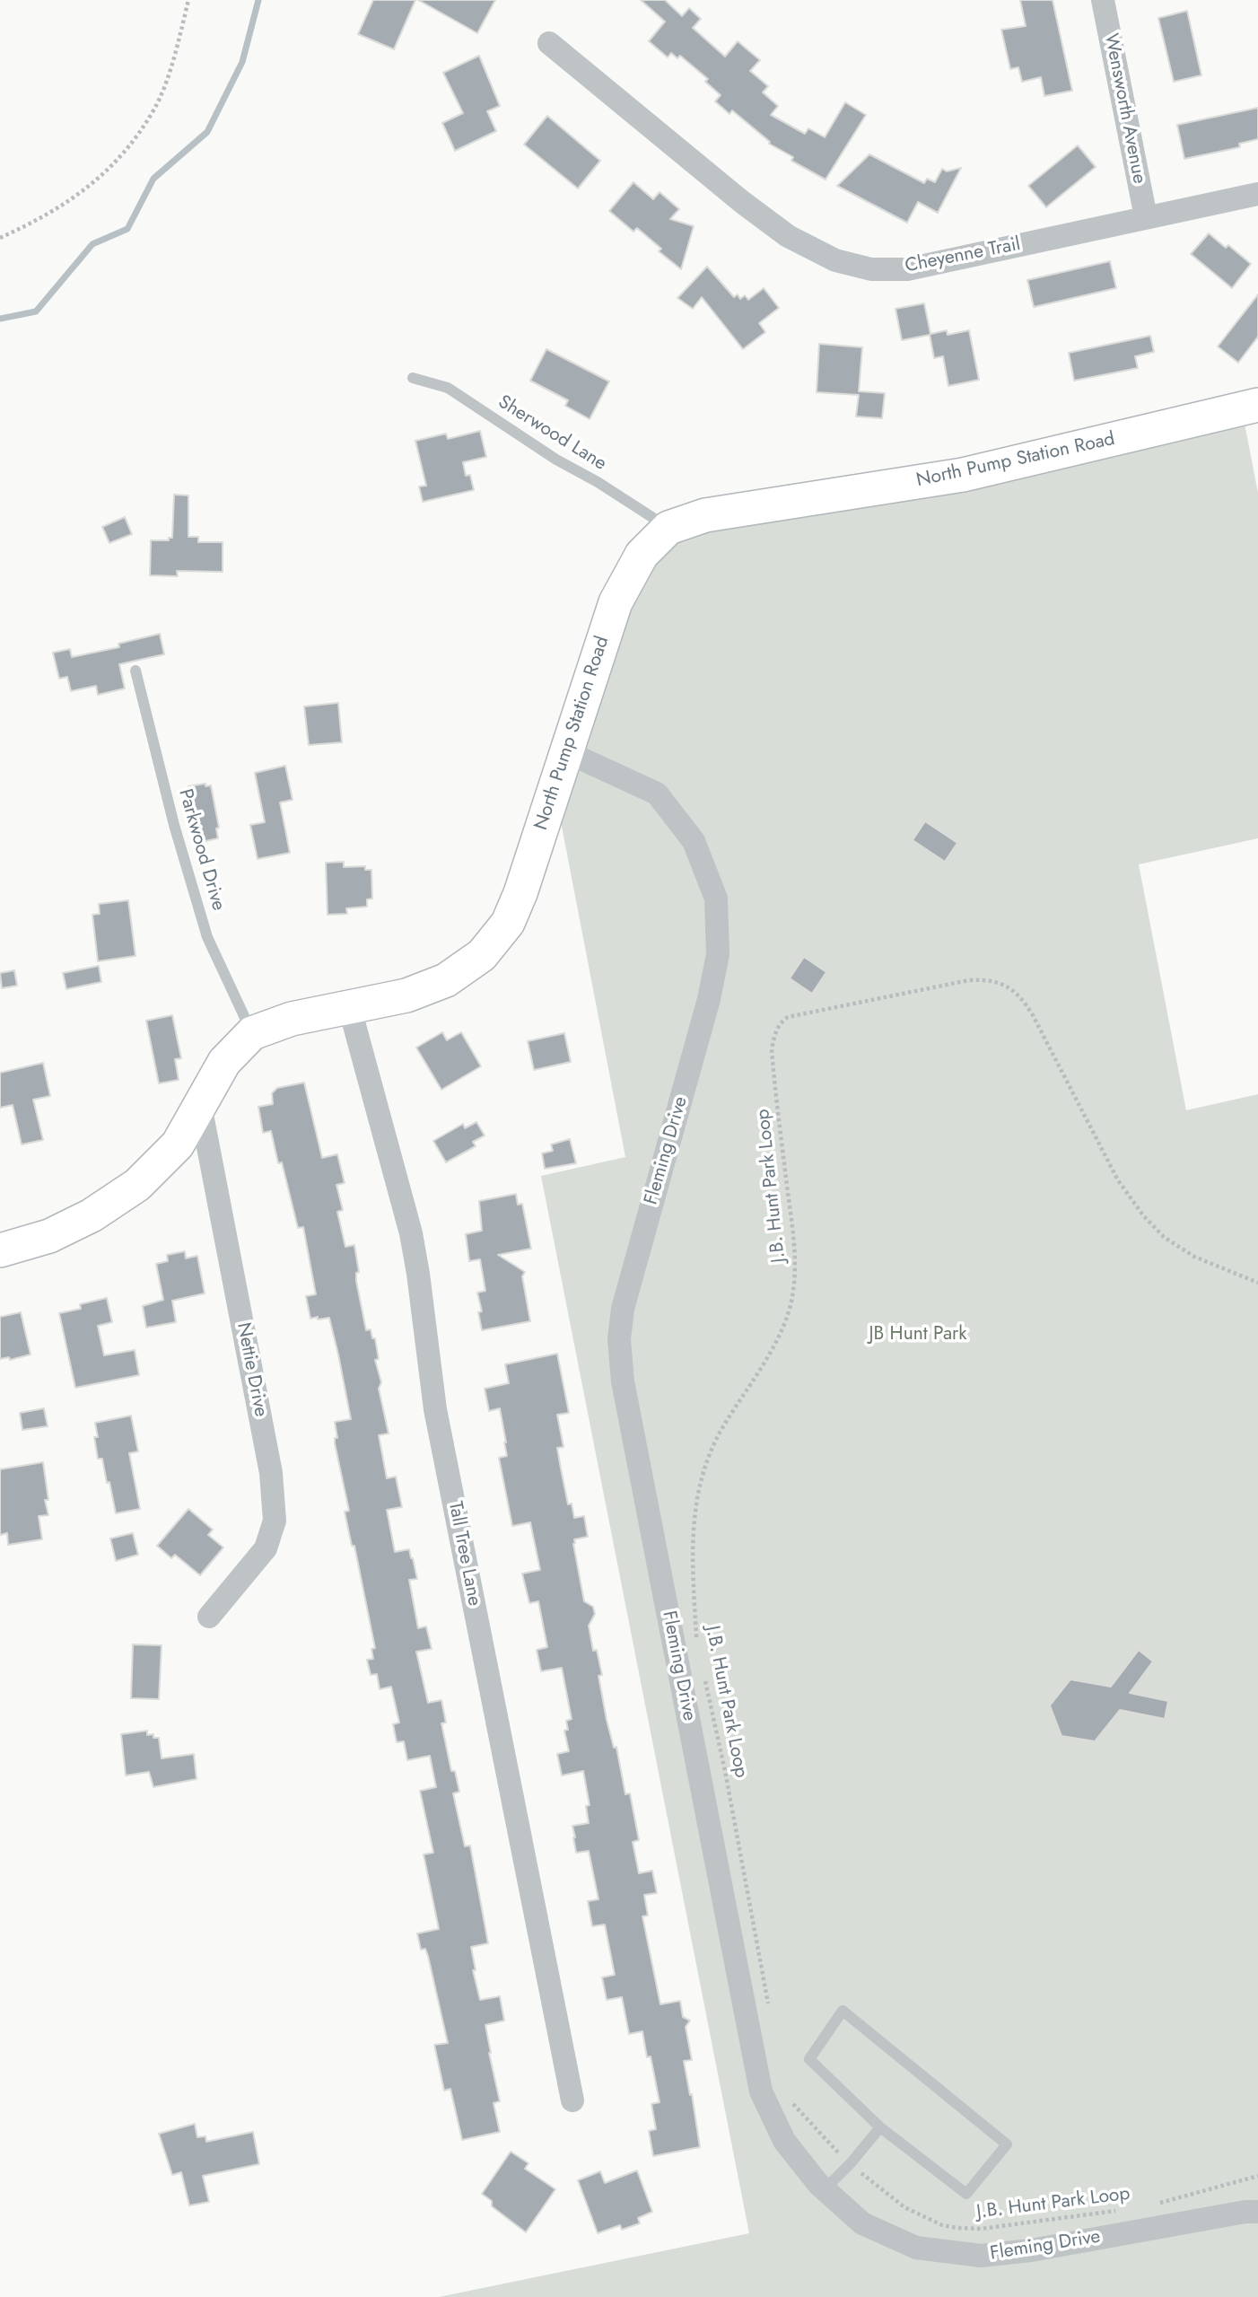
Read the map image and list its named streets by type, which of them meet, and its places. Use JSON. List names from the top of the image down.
{
  "streets": {
    "street": [
      "Wensworth Avenue",
      "Cheyenne Trail",
      "North Pump Station Road",
      "Fleming Drive",
      "Nettie Drive",
      "Tall Tree Lane"
    ],
    "lane": ["Sherwood Lane", "Parkwood Drive"],
    "path": ["J.B. Hunt Park Loop"]
  },
  "crossings": [
    ["Wensworth Avenue", "Cheyenne Trail"],
    ["Sherwood Lane", "North Pump Station Road"],
    ["North Pump Station Road", "Parkwood Drive"],
    ["North Pump Station Road", "Fleming Drive"],
    ["North Pump Station Road", "Nettie Drive"],
    ["North Pump Station Road", "Tall Tree Lane"]
  ],
  "parks": ["JB Hunt Park"]
}
